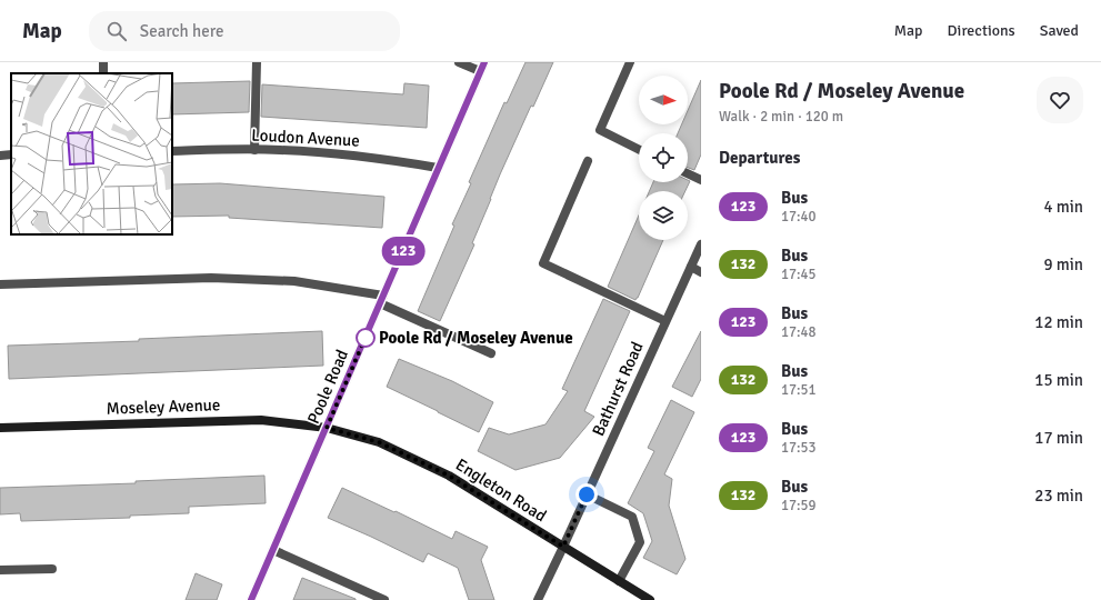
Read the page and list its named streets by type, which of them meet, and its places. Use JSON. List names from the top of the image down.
{
  "streets": {
    "main road": ["Moseley Avenue", "Engleton Road"],
    "street": ["Loudon Avenue", "Poole Road", "Bathurst Road"]
  },
  "crossings": [
    ["Loudon Avenue", "Poole Road"],
    ["Poole Road", "Moseley Avenue"],
    ["Poole Road", "Engleton Road"],
    ["Bathurst Road", "Engleton Road"],
    ["Moseley Avenue", "Engleton Road"]
  ],
  "places": ["Poole Rd / Moseley Avenue"],
  "lines": ["bus line 123"],
  "north": "right",
  "page": {
    "header": "Map",
    "search": "Search here",
    "nav": ["Map", "Directions", "Saved"],
    "on_map": "123",
    "heading": [
      ["Poole Rd / Moseley Avenue", "Walk · 2 min · 120 m"],
      "Departures"
    ],
    "list": [
      {
        "mark": "123",
        "name": "Bus",
        "note": "17:40",
        "value": "4 min"
      },
      {
        "mark": "132",
        "name": "Bus",
        "note": "17:45",
        "value": "9 min"
      },
      {
        "mark": "123",
        "name": "Bus",
        "note": "17:48",
        "value": "12 min"
      },
      {
        "mark": "132",
        "name": "Bus",
        "note": "17:51",
        "value": "15 min"
      },
      {
        "mark": "123",
        "name": "Bus",
        "note": "17:53",
        "value": "17 min"
      },
      {
        "mark": "132",
        "name": "Bus",
        "note": "17:59",
        "value": "23 min"
      }
    ]
  }
}
